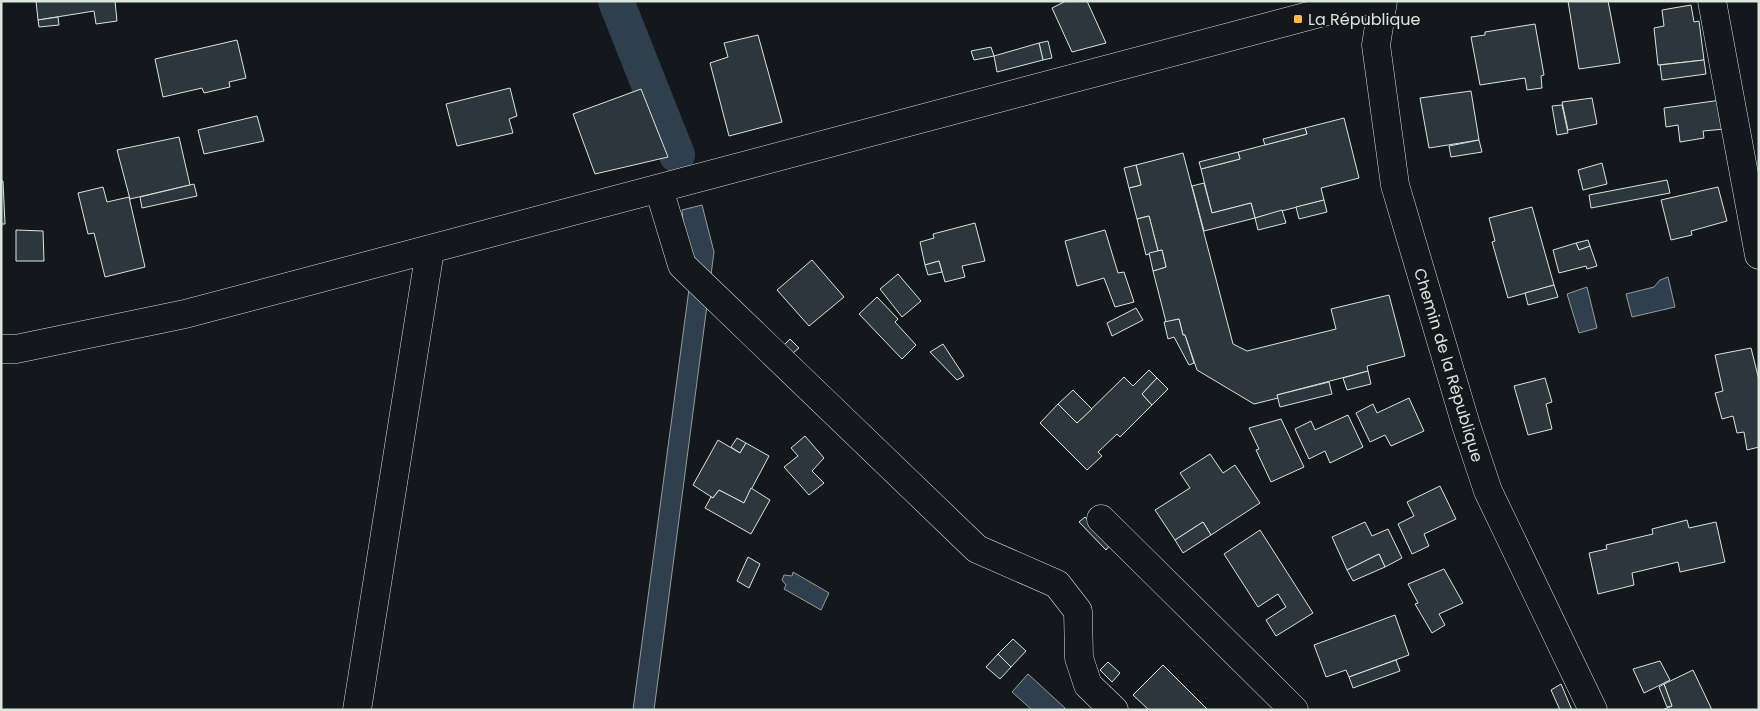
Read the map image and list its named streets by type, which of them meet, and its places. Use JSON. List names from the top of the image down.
{
  "streets": {
    "main road": ["Chemin de la République"]
  },
  "places": {
    "transit": ["La République"]
  }
}
